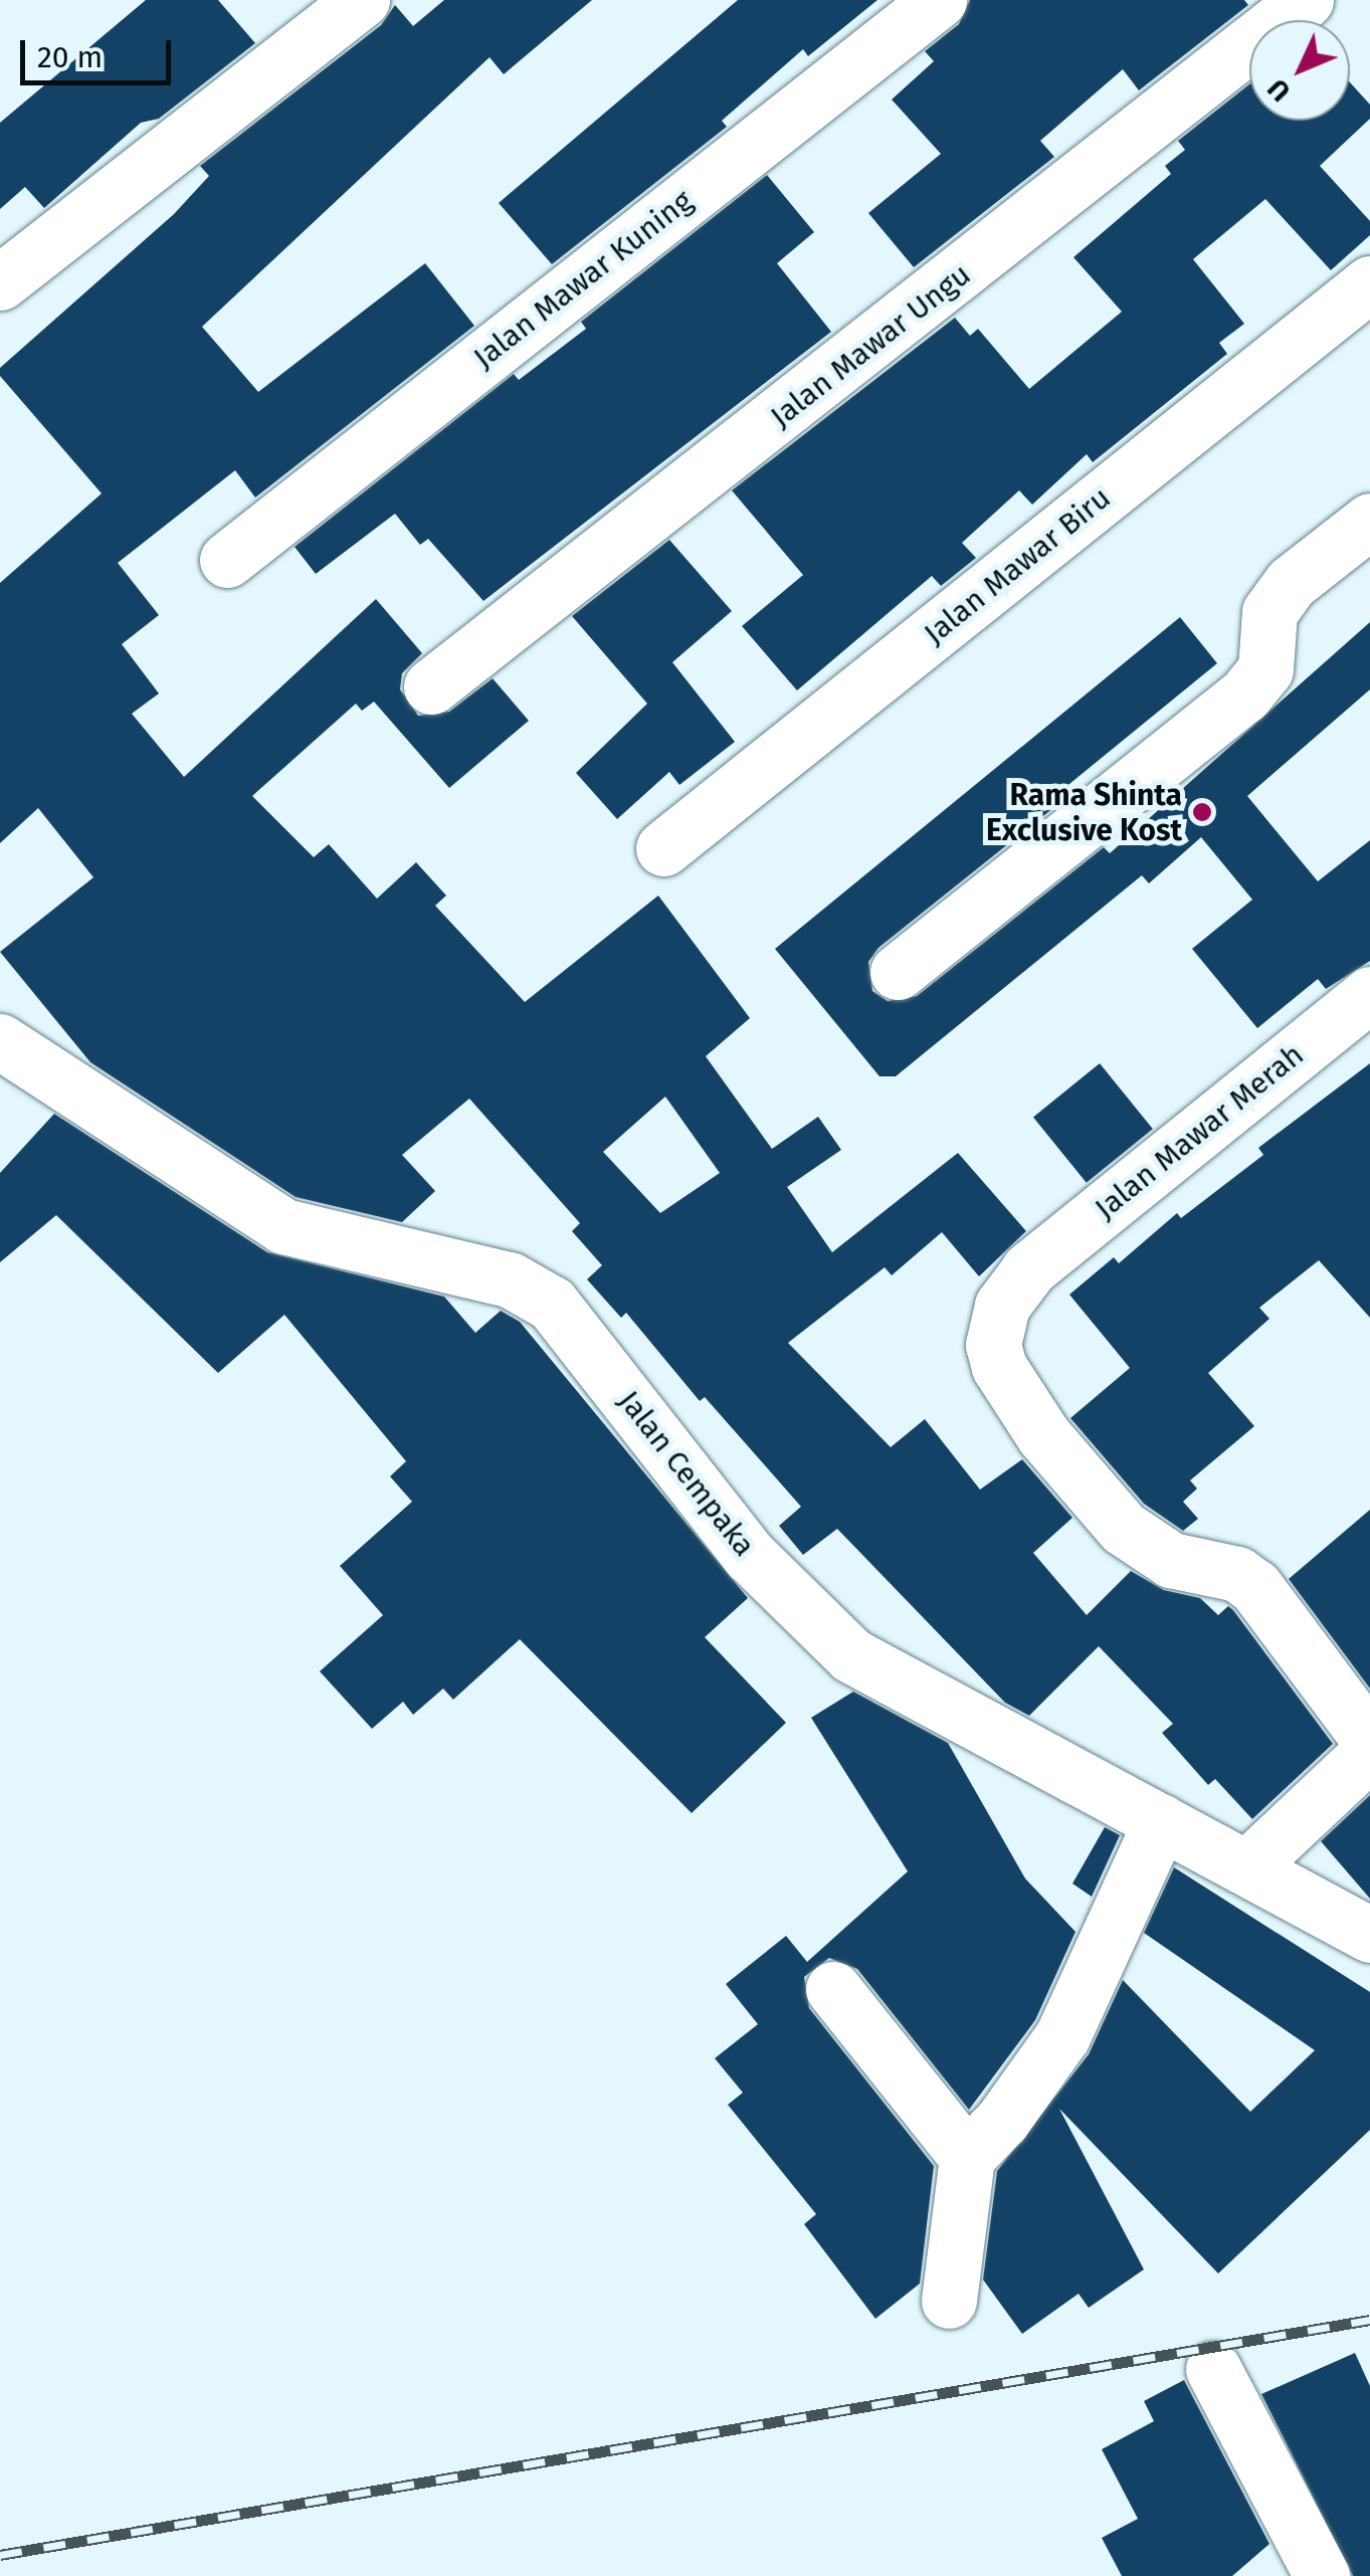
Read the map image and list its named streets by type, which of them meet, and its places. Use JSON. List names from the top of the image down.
{
  "streets": {
    "street": [
      "Jalan Mawar Kuning",
      "Jalan Mawar Ungu",
      "Jalan Mawar Biru",
      "Jalan Mawar Merah",
      "Jalan Cempaka"
    ]
  },
  "places": ["Rama Shinta Exclusive Kost"],
  "scale_bar": "20 m",
  "north": "bottom left"
}
